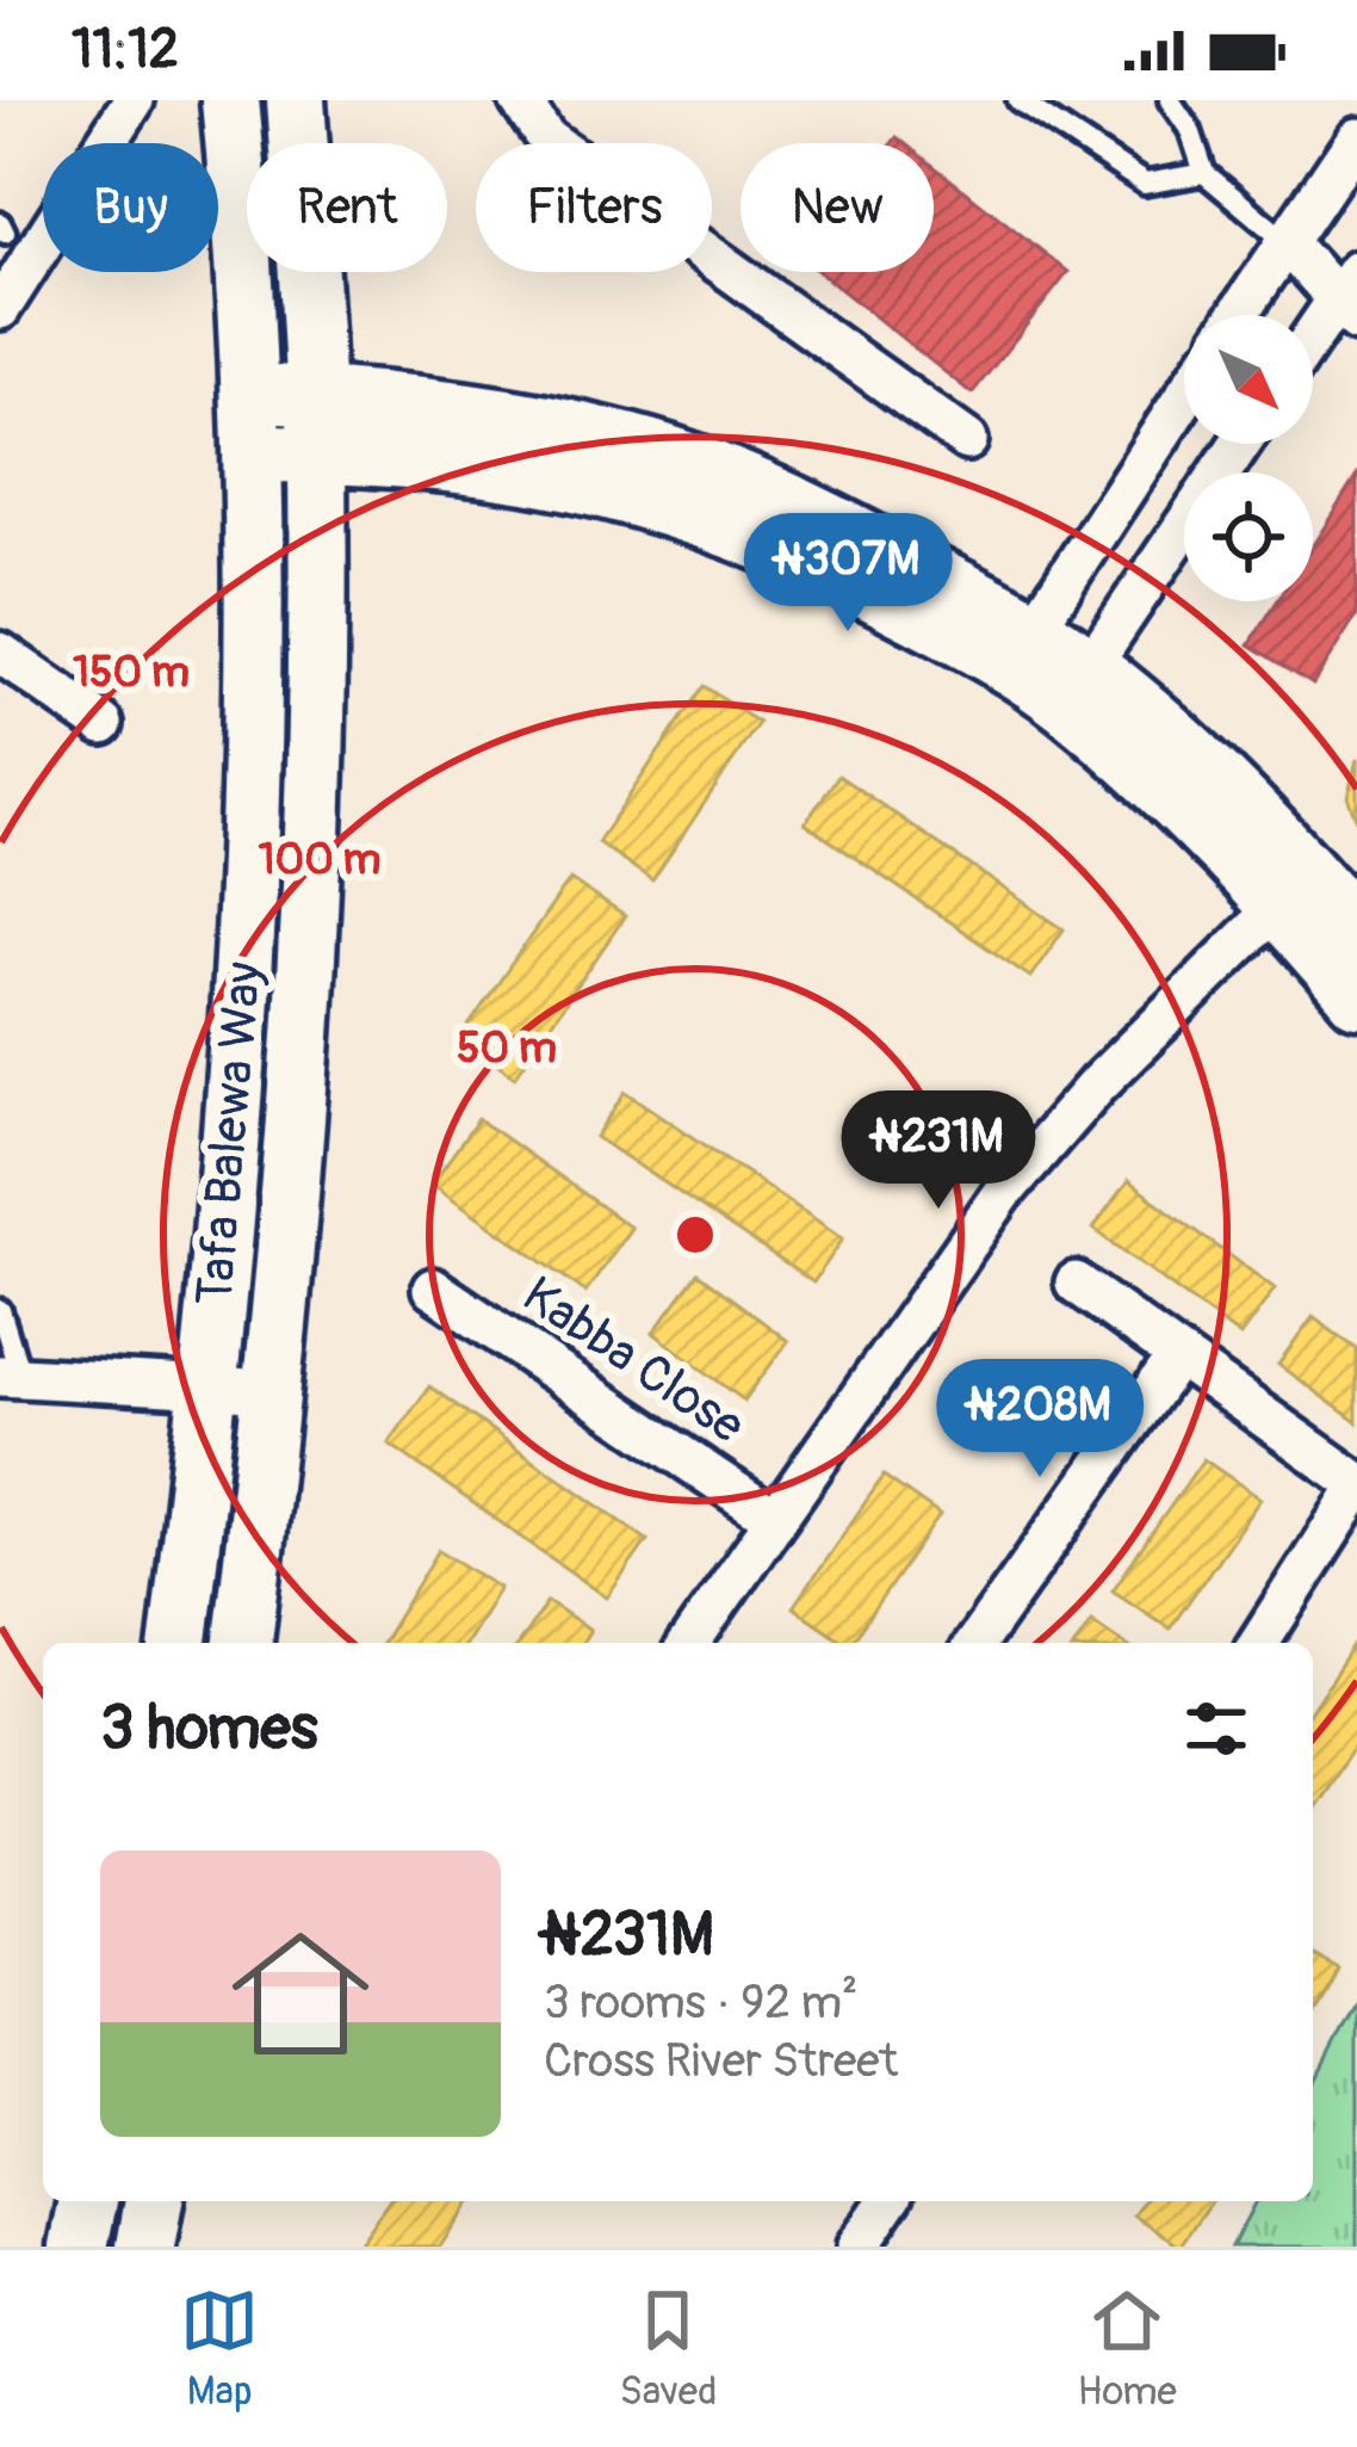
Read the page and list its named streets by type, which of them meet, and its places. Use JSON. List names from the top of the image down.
{
  "streets": {
    "main road": ["Tafa Balewa Way"],
    "street": ["Kabba Close"]
  },
  "north": "bottom right",
  "page": {
    "status": "11:12",
    "chip": [
      "Buy",
      "Rent",
      "Filters",
      "New"
    ],
    "price": ["₦307M", "₦231M", "₦208M"],
    "heading": "3 homes",
    "list": [
      {
        "name": "₦231M",
        "note": "3 rooms · 92 m² · Cross River Street"
      }
    ],
    "tabs": ["Map", "Saved", "Home"]
  },
  "rings": ["150 m", "100 m", "50 m"]
}
